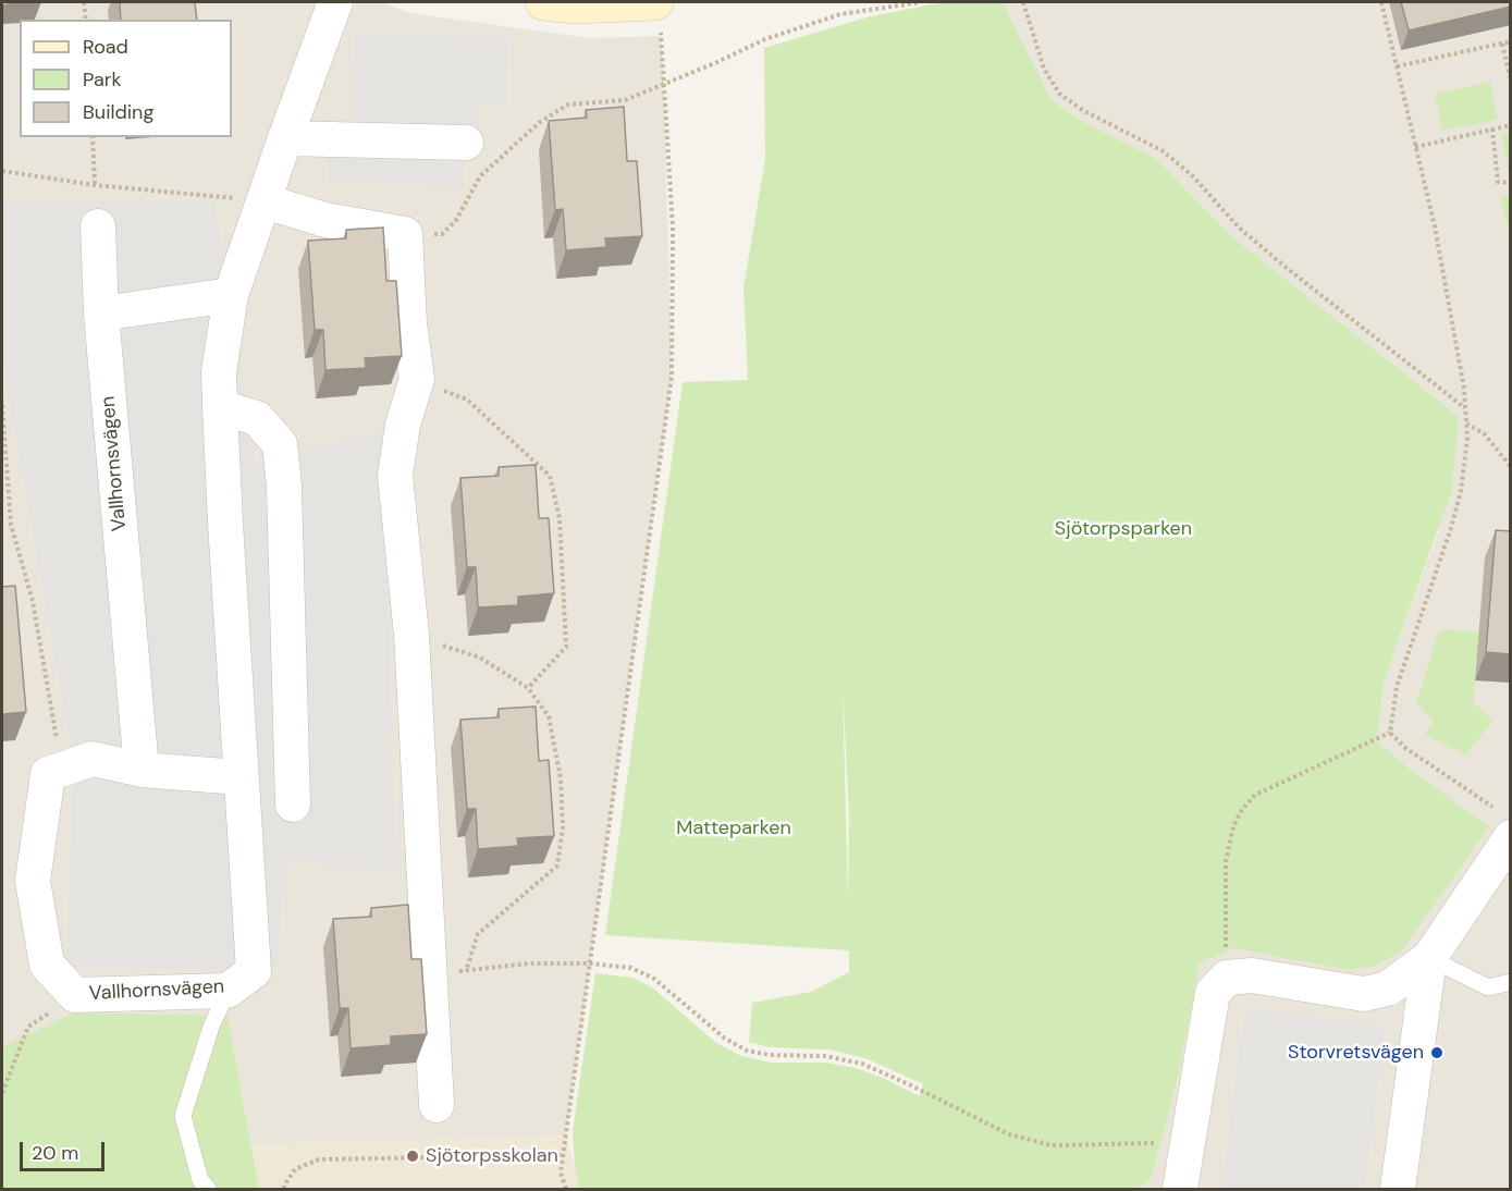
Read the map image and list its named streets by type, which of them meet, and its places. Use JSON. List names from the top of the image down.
{
  "streets": {
    "street": ["Vallhornsvägen"]
  },
  "parks": ["Sjötorpsparken", "Matteparken"],
  "places": ["Storvretsvägen", "Sjötorpsskolan"],
  "legend": ["Road", "Park", "Building"],
  "scale_bar": "20 m"
}
